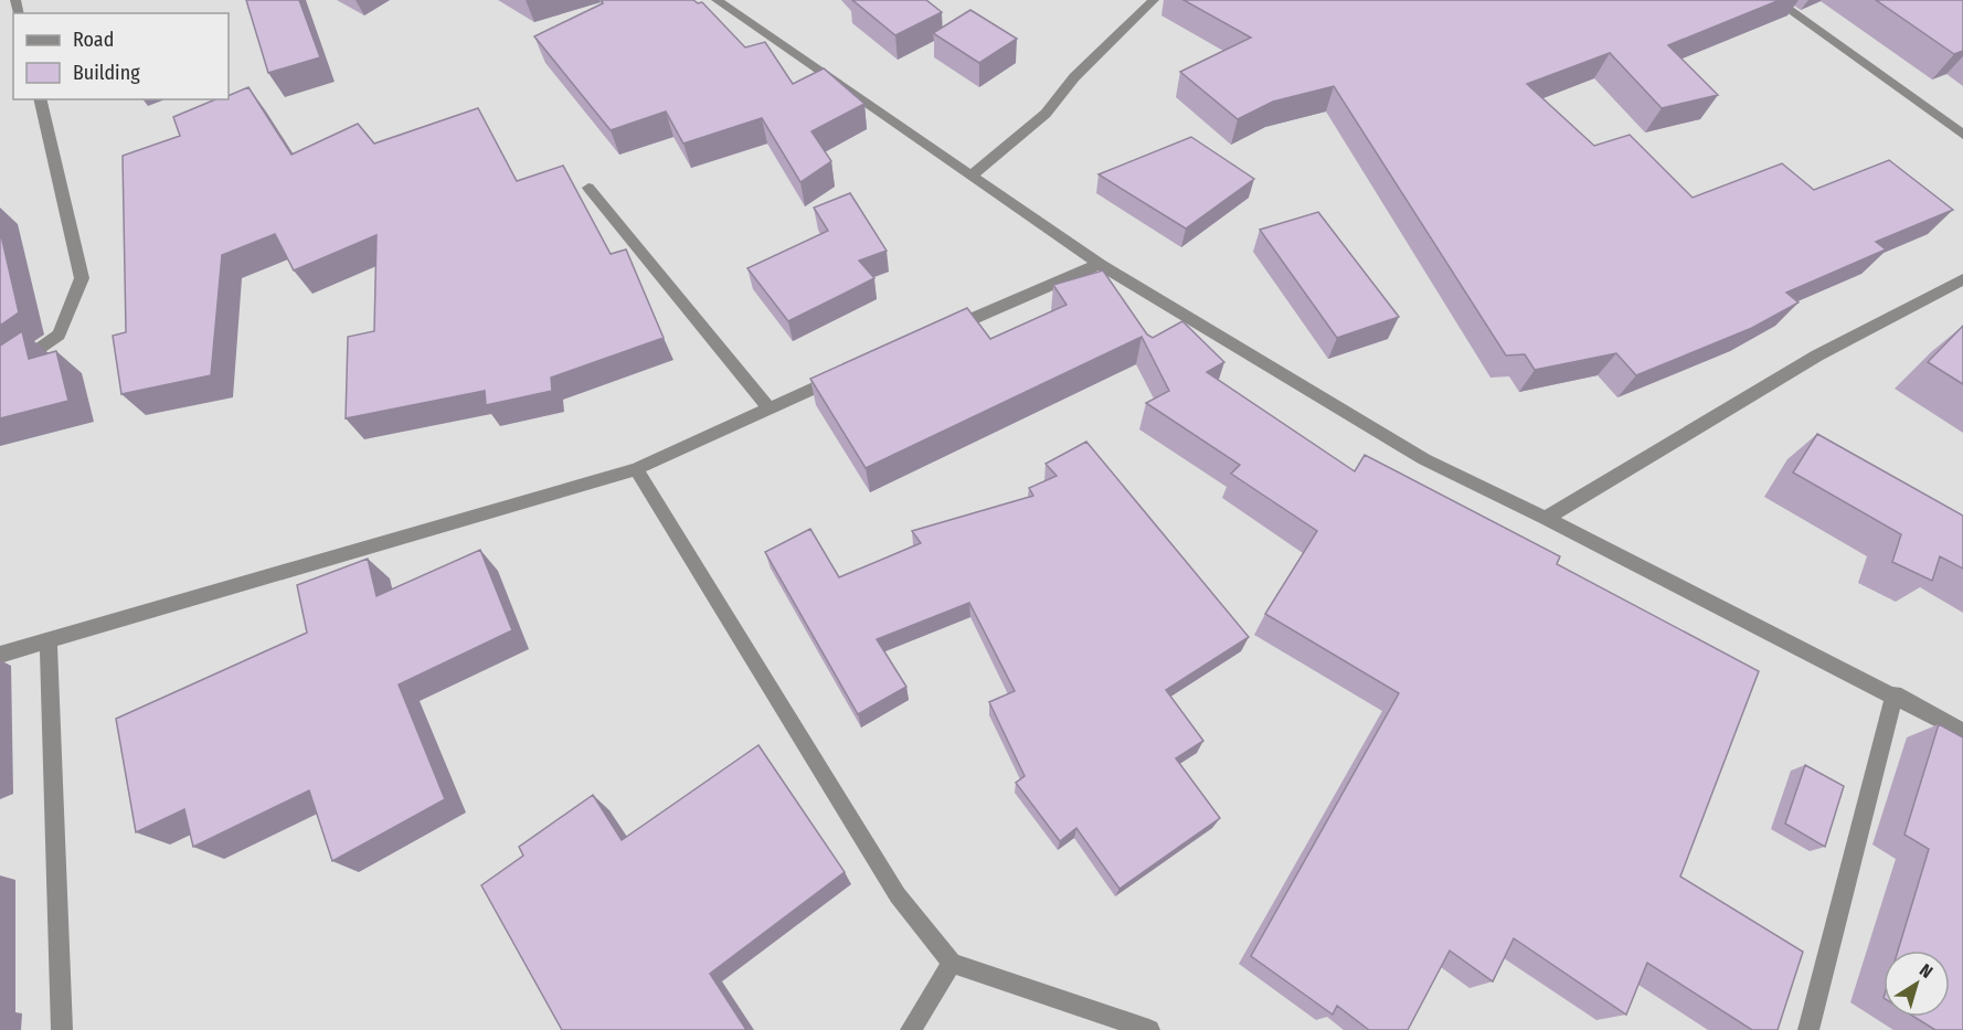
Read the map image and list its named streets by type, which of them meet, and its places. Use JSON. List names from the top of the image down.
{
  "legend": ["Road", "Building"],
  "north": "top right"
}
